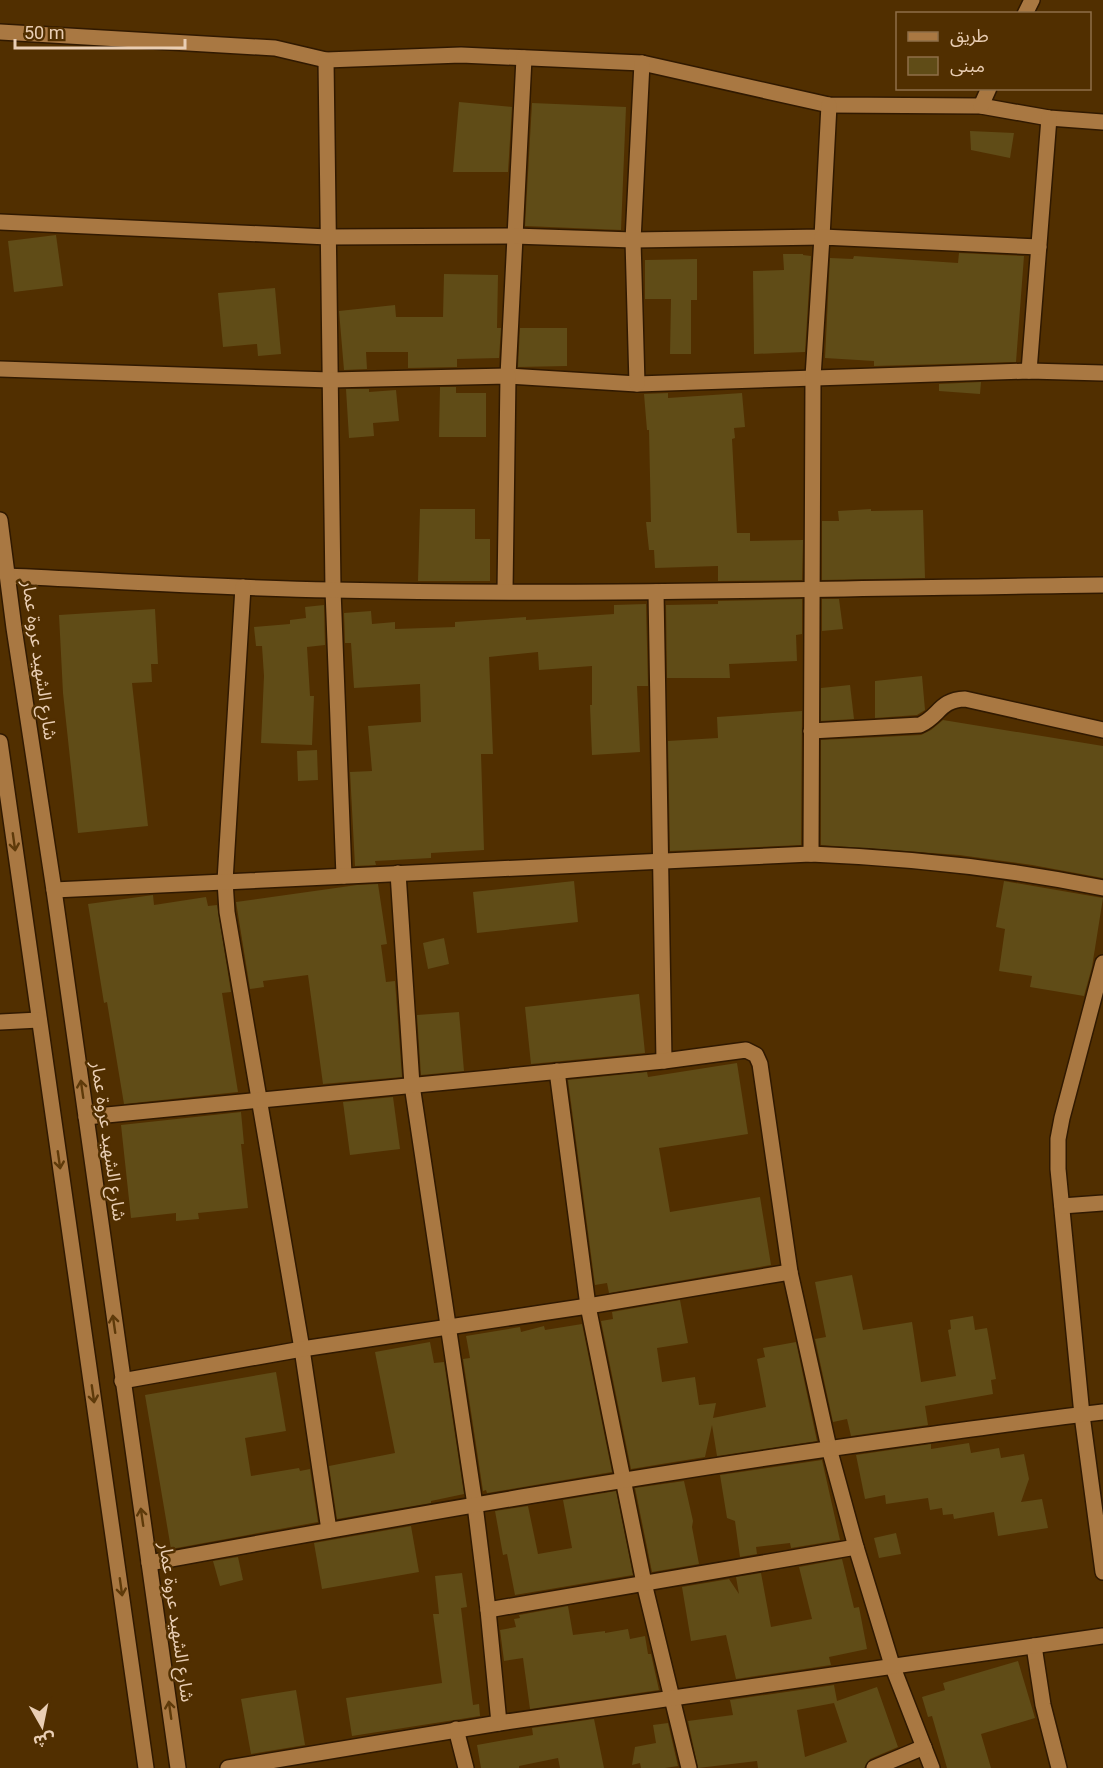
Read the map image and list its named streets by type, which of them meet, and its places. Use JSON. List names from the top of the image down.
{
  "streets": {
    "street": ["شارع الشهيد عروة عمار"]
  },
  "legend": ["طريق", "مبنى"],
  "scale_bar": "50 m",
  "north": "bottom"
}
